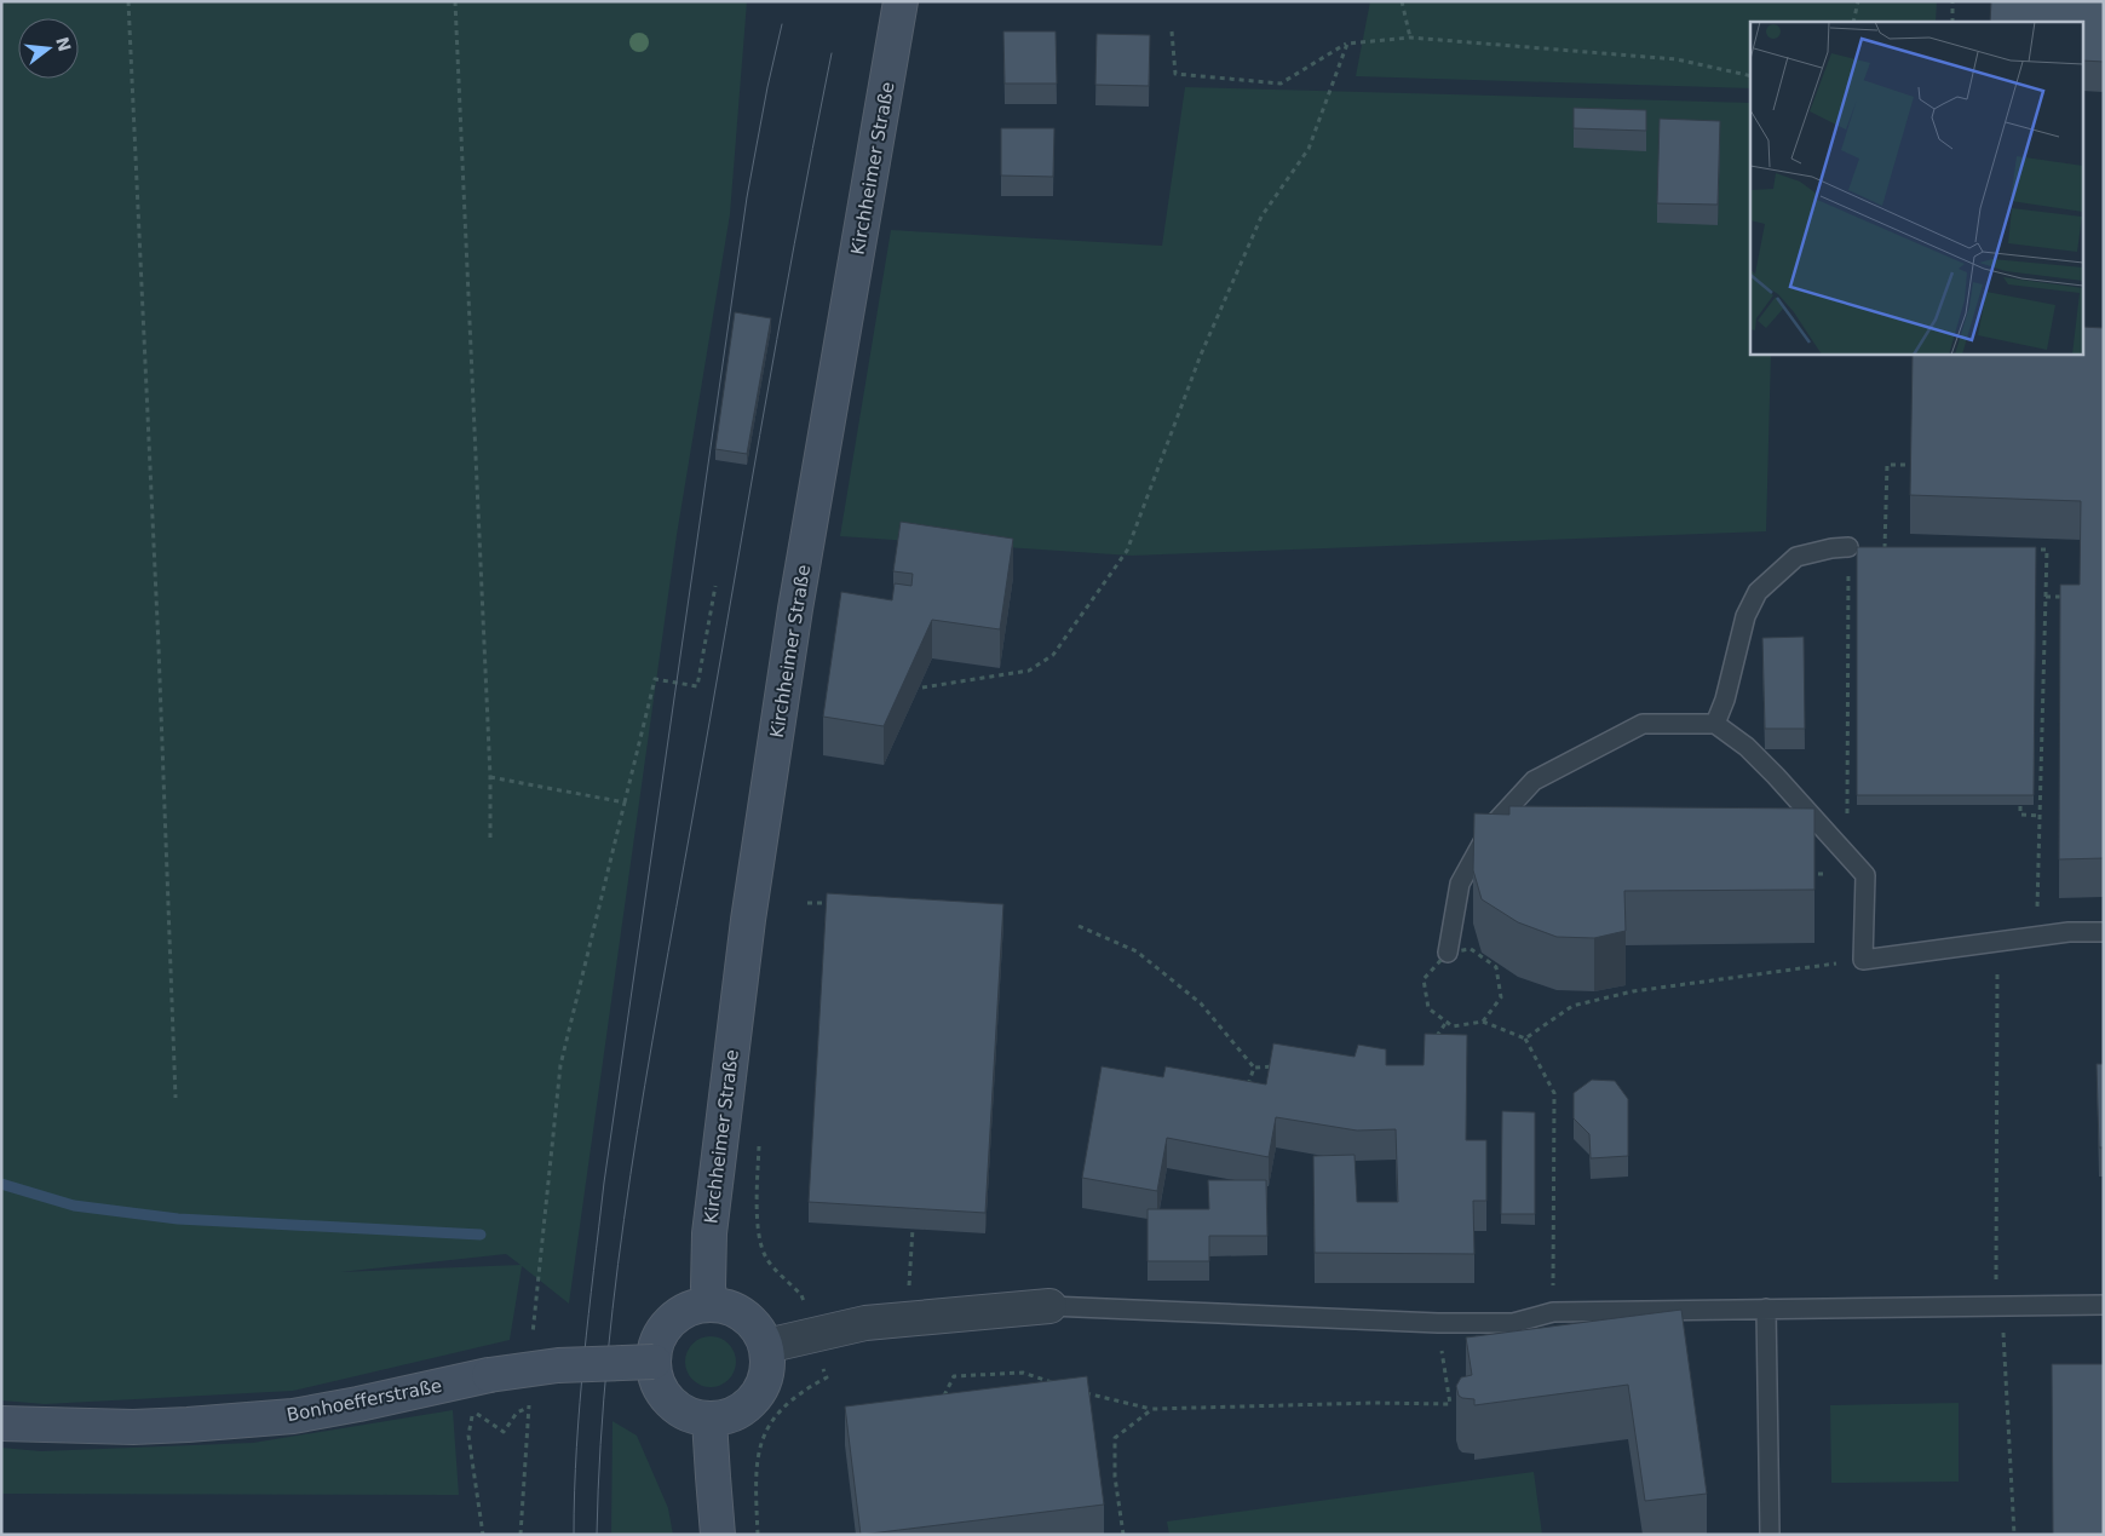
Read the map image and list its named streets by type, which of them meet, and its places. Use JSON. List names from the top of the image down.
{
  "streets": {
    "main road": ["Kirchheimer Straße", "Bonhoefferstraße"]
  },
  "crossings": [
    ["Kirchheimer Straße", "Bonhoefferstraße"]
  ],
  "north": "right"
}
